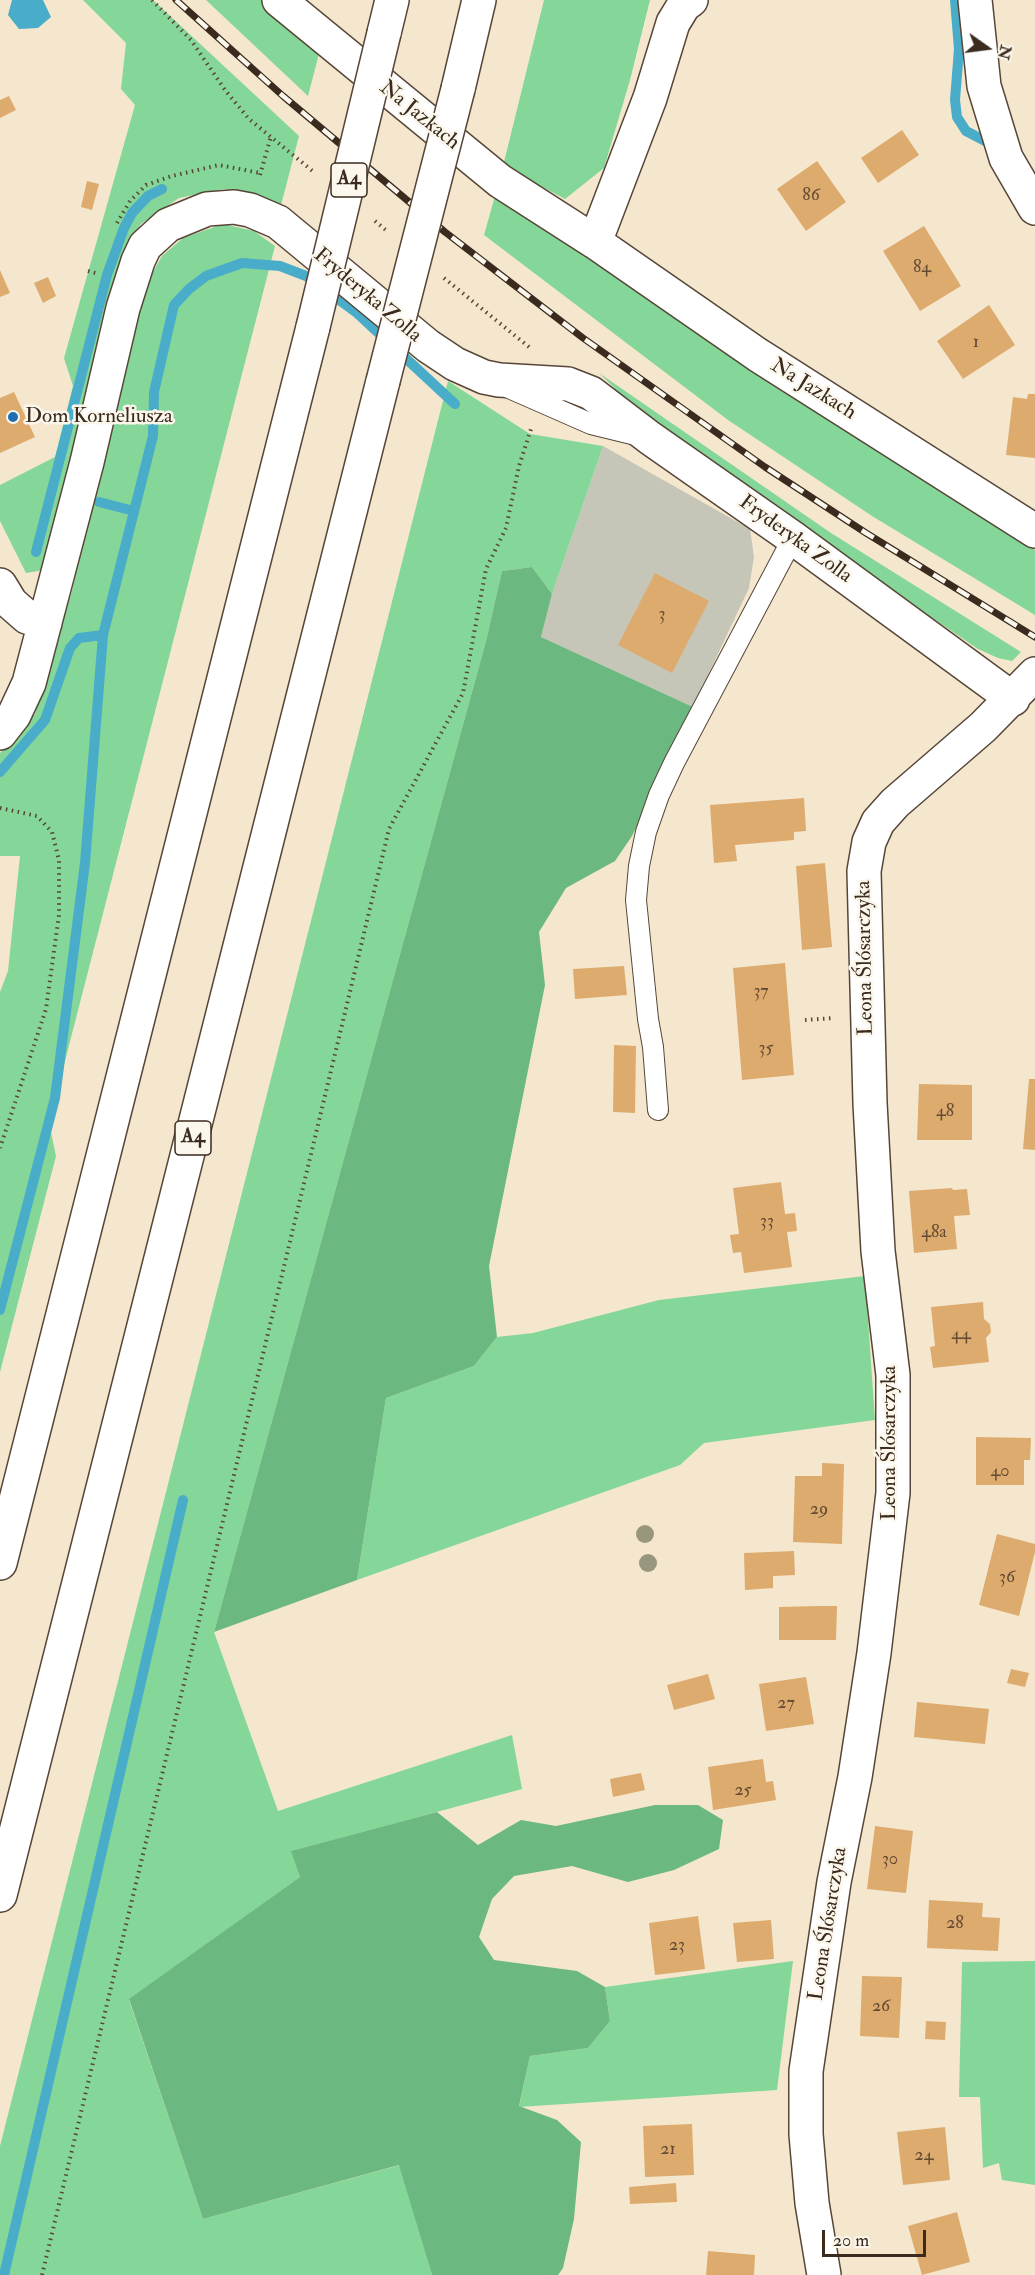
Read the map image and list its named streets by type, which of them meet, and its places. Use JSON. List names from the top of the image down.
{
  "streets": {
    "main road": [
      "Na Jazkach",
      "A4",
      "Fryderyka Zolla",
      "Leona Ślósarczyka"
    ]
  },
  "crossings": [
    ["Fryderyka Zolla", "Leona Ślósarczyka"]
  ],
  "places": ["Dom Korneliusza"],
  "house_numbers": [
    "86",
    "84",
    "1",
    "3",
    "37",
    "35",
    "48",
    "33",
    "48a",
    "44",
    "40",
    "29",
    "36",
    "27",
    "25",
    "30",
    "28",
    "23",
    "26",
    "21",
    "24"
  ],
  "scale_bar": "20 m",
  "north": "right"
}
